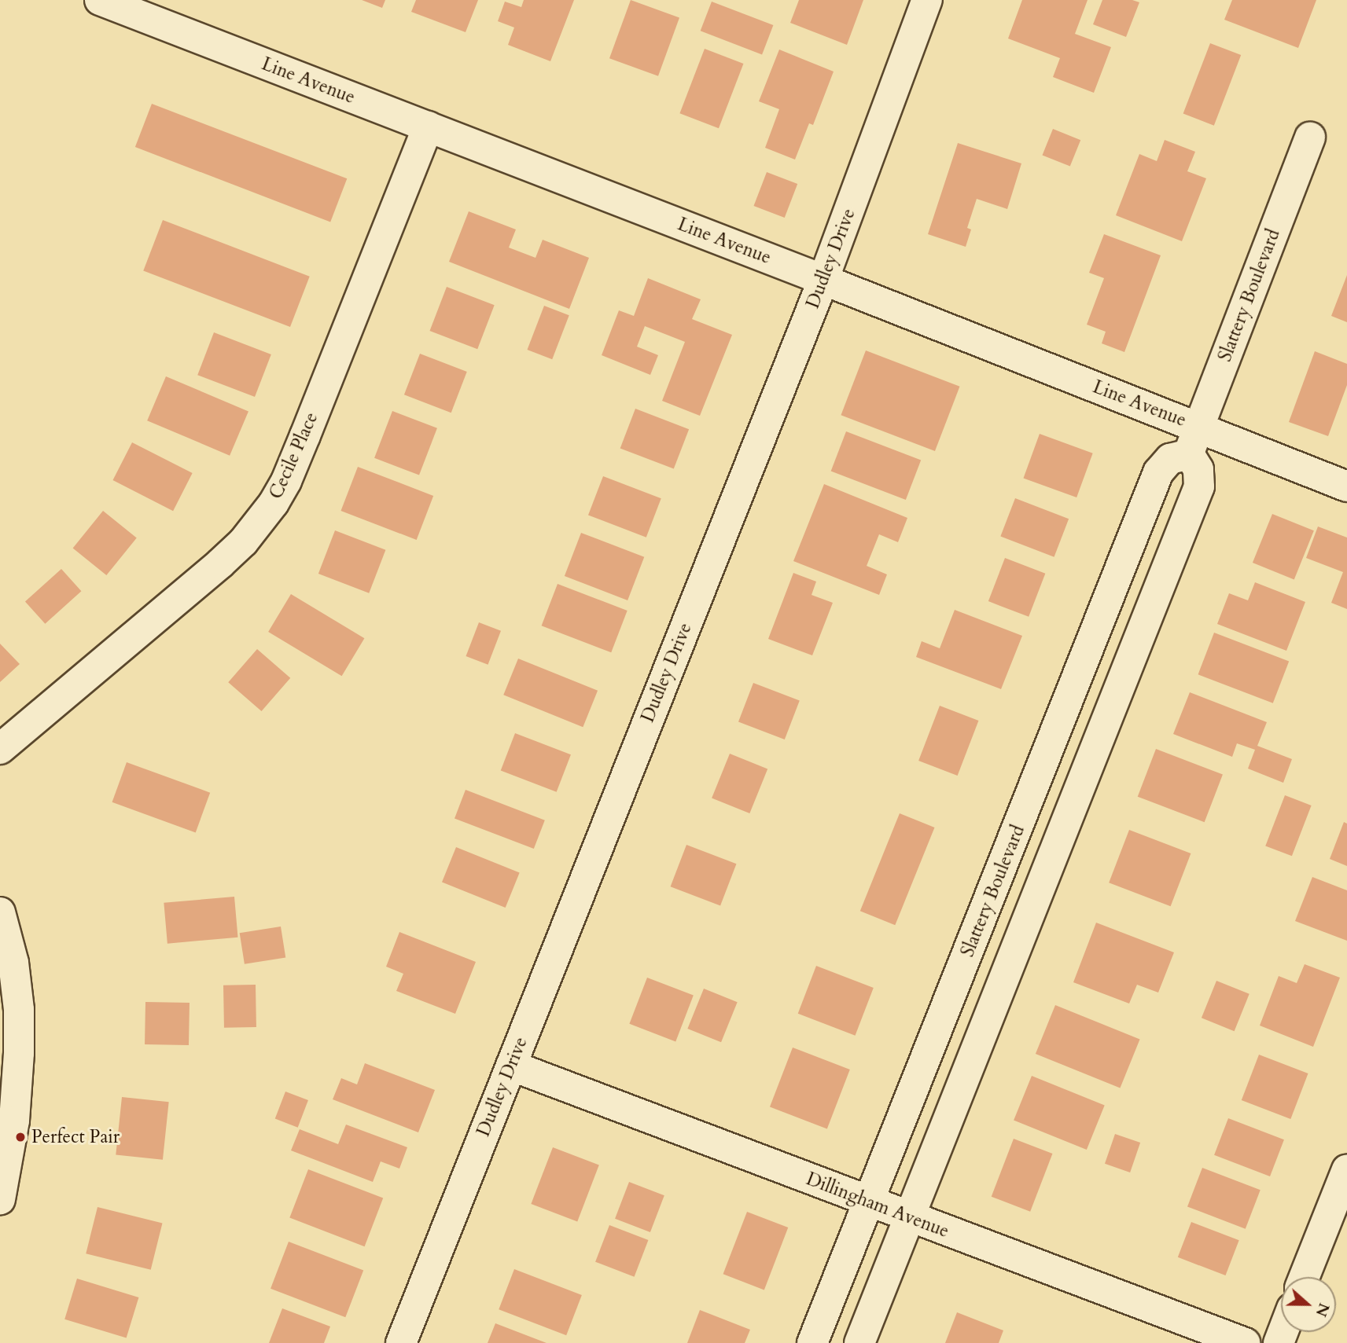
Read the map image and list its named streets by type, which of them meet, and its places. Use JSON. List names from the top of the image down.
{
  "streets": {
    "street": [
      "Line Avenue",
      "Dudley Drive",
      "Slattery Boulevard",
      "Cecile Place",
      "Dillingham Avenue"
    ]
  },
  "crossings": [
    ["Line Avenue", "Dudley Drive"],
    ["Line Avenue", "Slattery Boulevard"],
    ["Line Avenue", "Cecile Place"],
    ["Dudley Drive", "Dillingham Avenue"],
    ["Slattery Boulevard", "Dillingham Avenue"]
  ],
  "places": ["Perfect Pair"],
  "north": "right"
}
